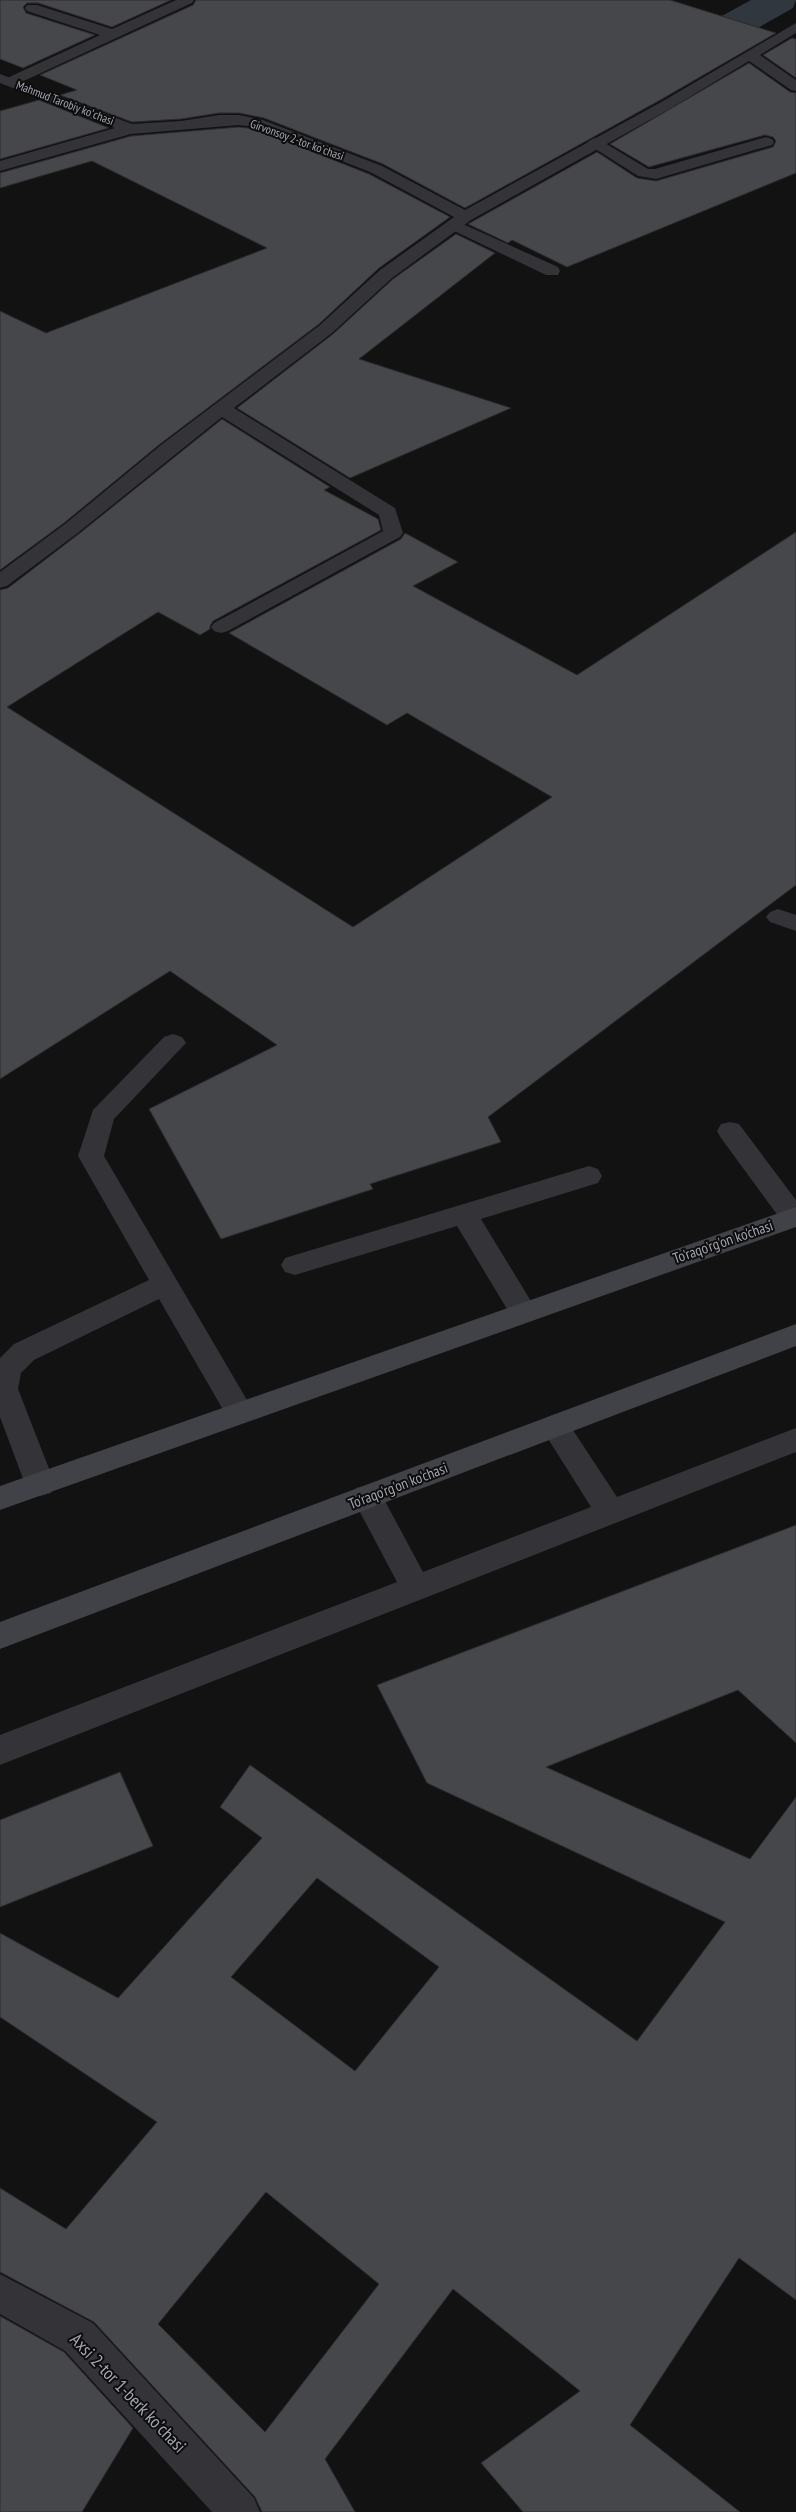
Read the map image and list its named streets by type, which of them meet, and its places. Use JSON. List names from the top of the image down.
{
  "streets": {
    "main road": ["To'raqo'rg'on ko'chasi"],
    "street": ["Mahmud Tarobiy koʻchasi", "Girvonsoy 2-tor koʼchasi", "Аxsi 2-tor 1-berk koʼchasi"]
  },
  "crossings": [
    ["Mahmud Tarobiy koʻchasi", "Girvonsoy 2-tor koʼchasi"]
  ]
}
